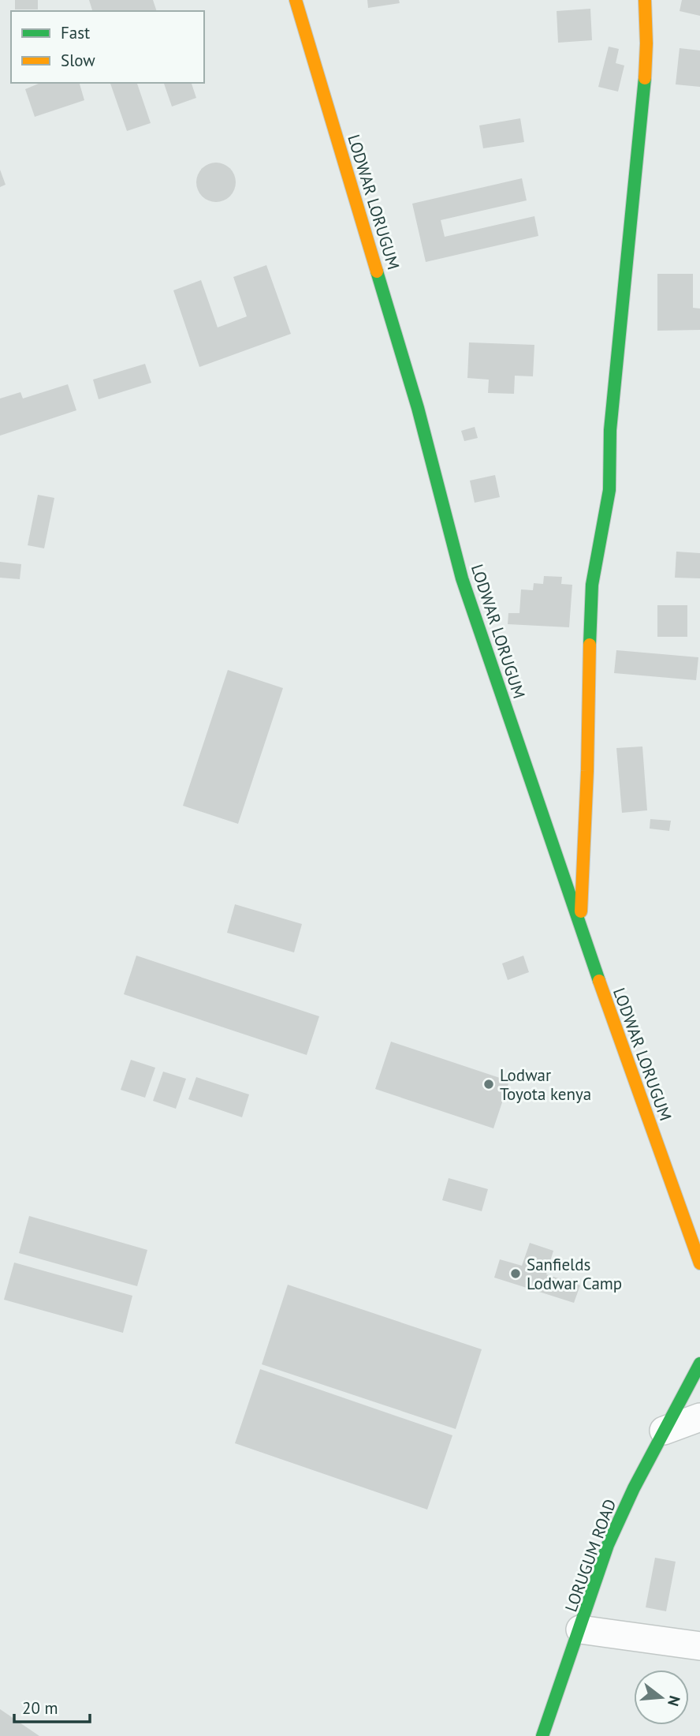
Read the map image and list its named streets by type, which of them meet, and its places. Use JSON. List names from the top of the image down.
{
  "streets": {
    "street": ["LODWAR LORUGUM", "LORUGUM ROAD"]
  },
  "places": ["Lodwar Toyota kenya", "Sanfields Lodwar Camp"],
  "legend": ["Fast", "Slow"],
  "scale_bar": "20 m",
  "north": "right"
}
